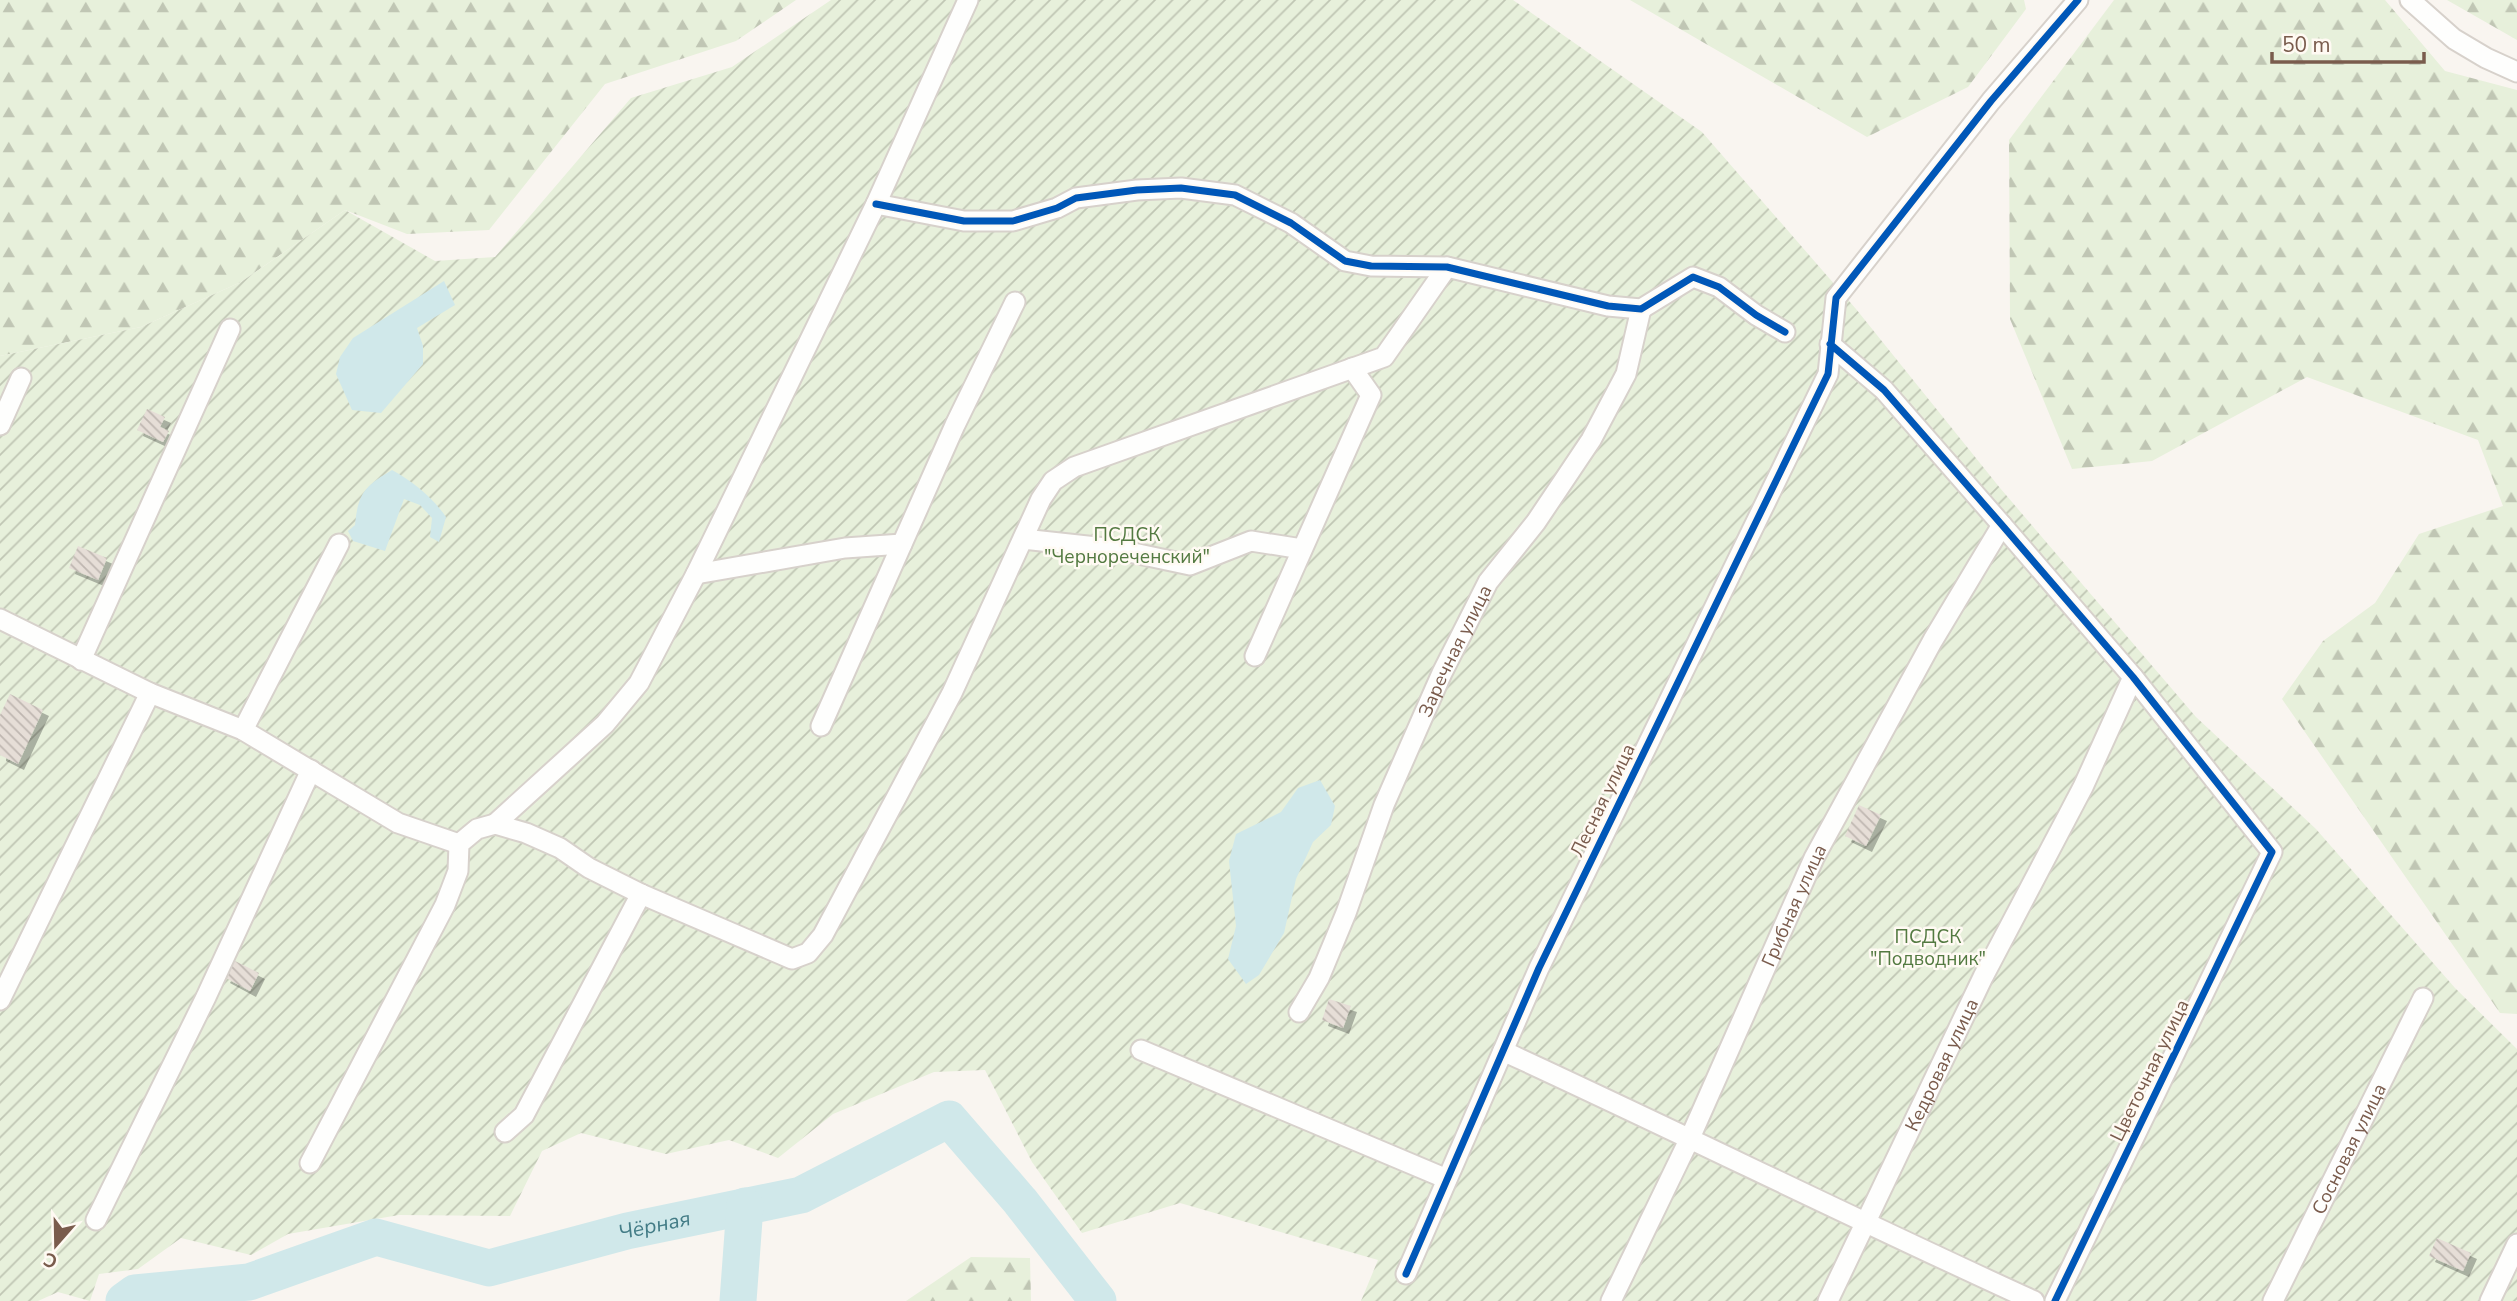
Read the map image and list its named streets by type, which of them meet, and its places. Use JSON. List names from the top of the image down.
{
  "streets": {
    "street": [
      "Заречная улица",
      "Лесная улица",
      "Грибная улица",
      "Кедровая улица",
      "Цветочная улица",
      "Сосновая улица"
    ]
  },
  "crossings": [
    ["Кедровая улица", "Цветочная улица"]
  ],
  "water": ["Чёрная"],
  "parks": ["ПСДСК \"Чернореченский\"", "ПСДСК \"Подводник\""],
  "scale_bar": "50 m",
  "north": "bottom"
}
